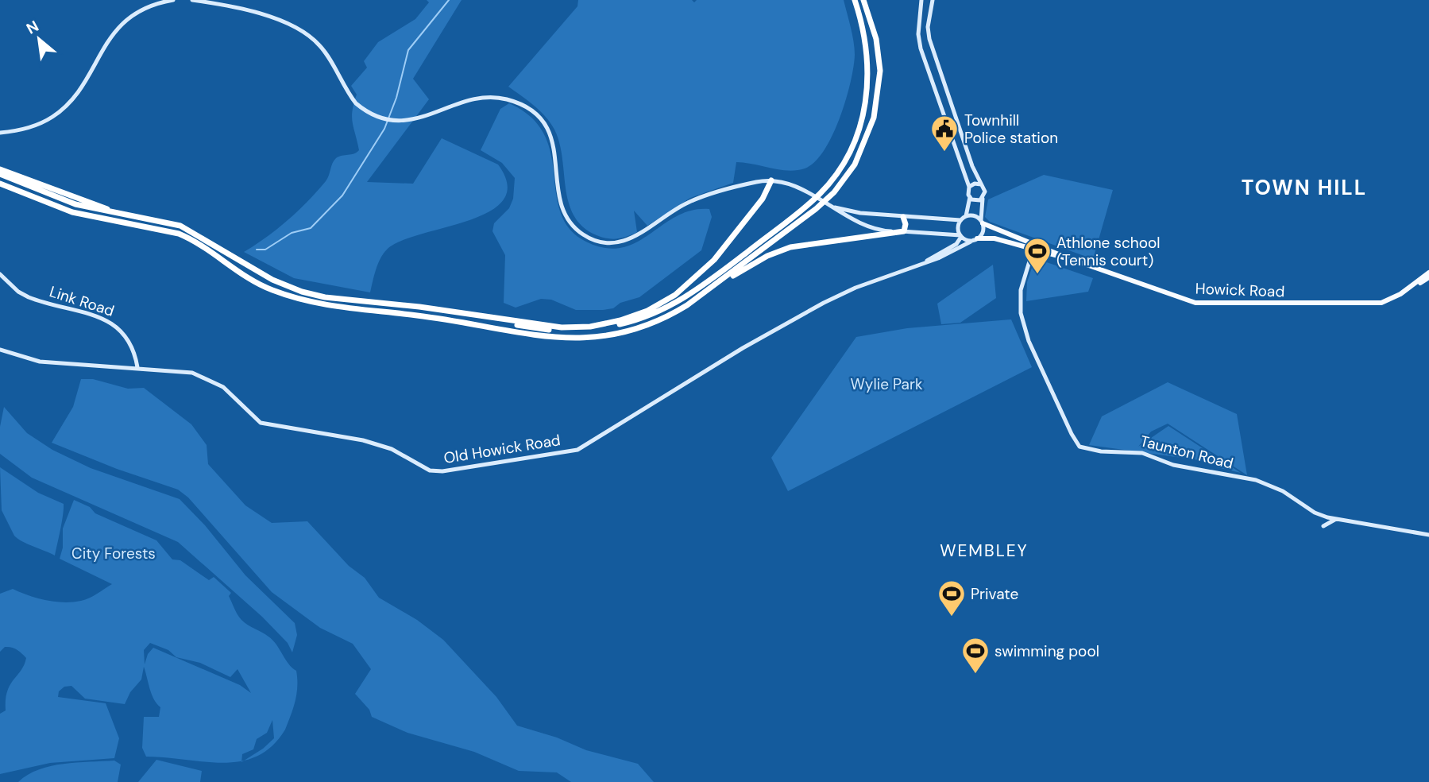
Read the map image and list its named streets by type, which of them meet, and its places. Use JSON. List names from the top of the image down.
{
  "streets": {
    "main road": ["Howick Road"],
    "street": ["Link Road", "Old Howick Road", "Taunton Road"]
  },
  "crossings": [
    ["Howick Road", "Old Howick Road"],
    ["Howick Road", "Taunton Road"],
    ["Link Road", "Old Howick Road"]
  ],
  "districts": ["TOWN HILL", "WEMBLEY"],
  "parks": ["Wylie Park", "City Forests"],
  "places": {
    "public building": ["Townhill Police station"],
    "sports": ["Athlone school (Tennis court)", "Private", "swimming pool"]
  },
  "north": "top left"
}
